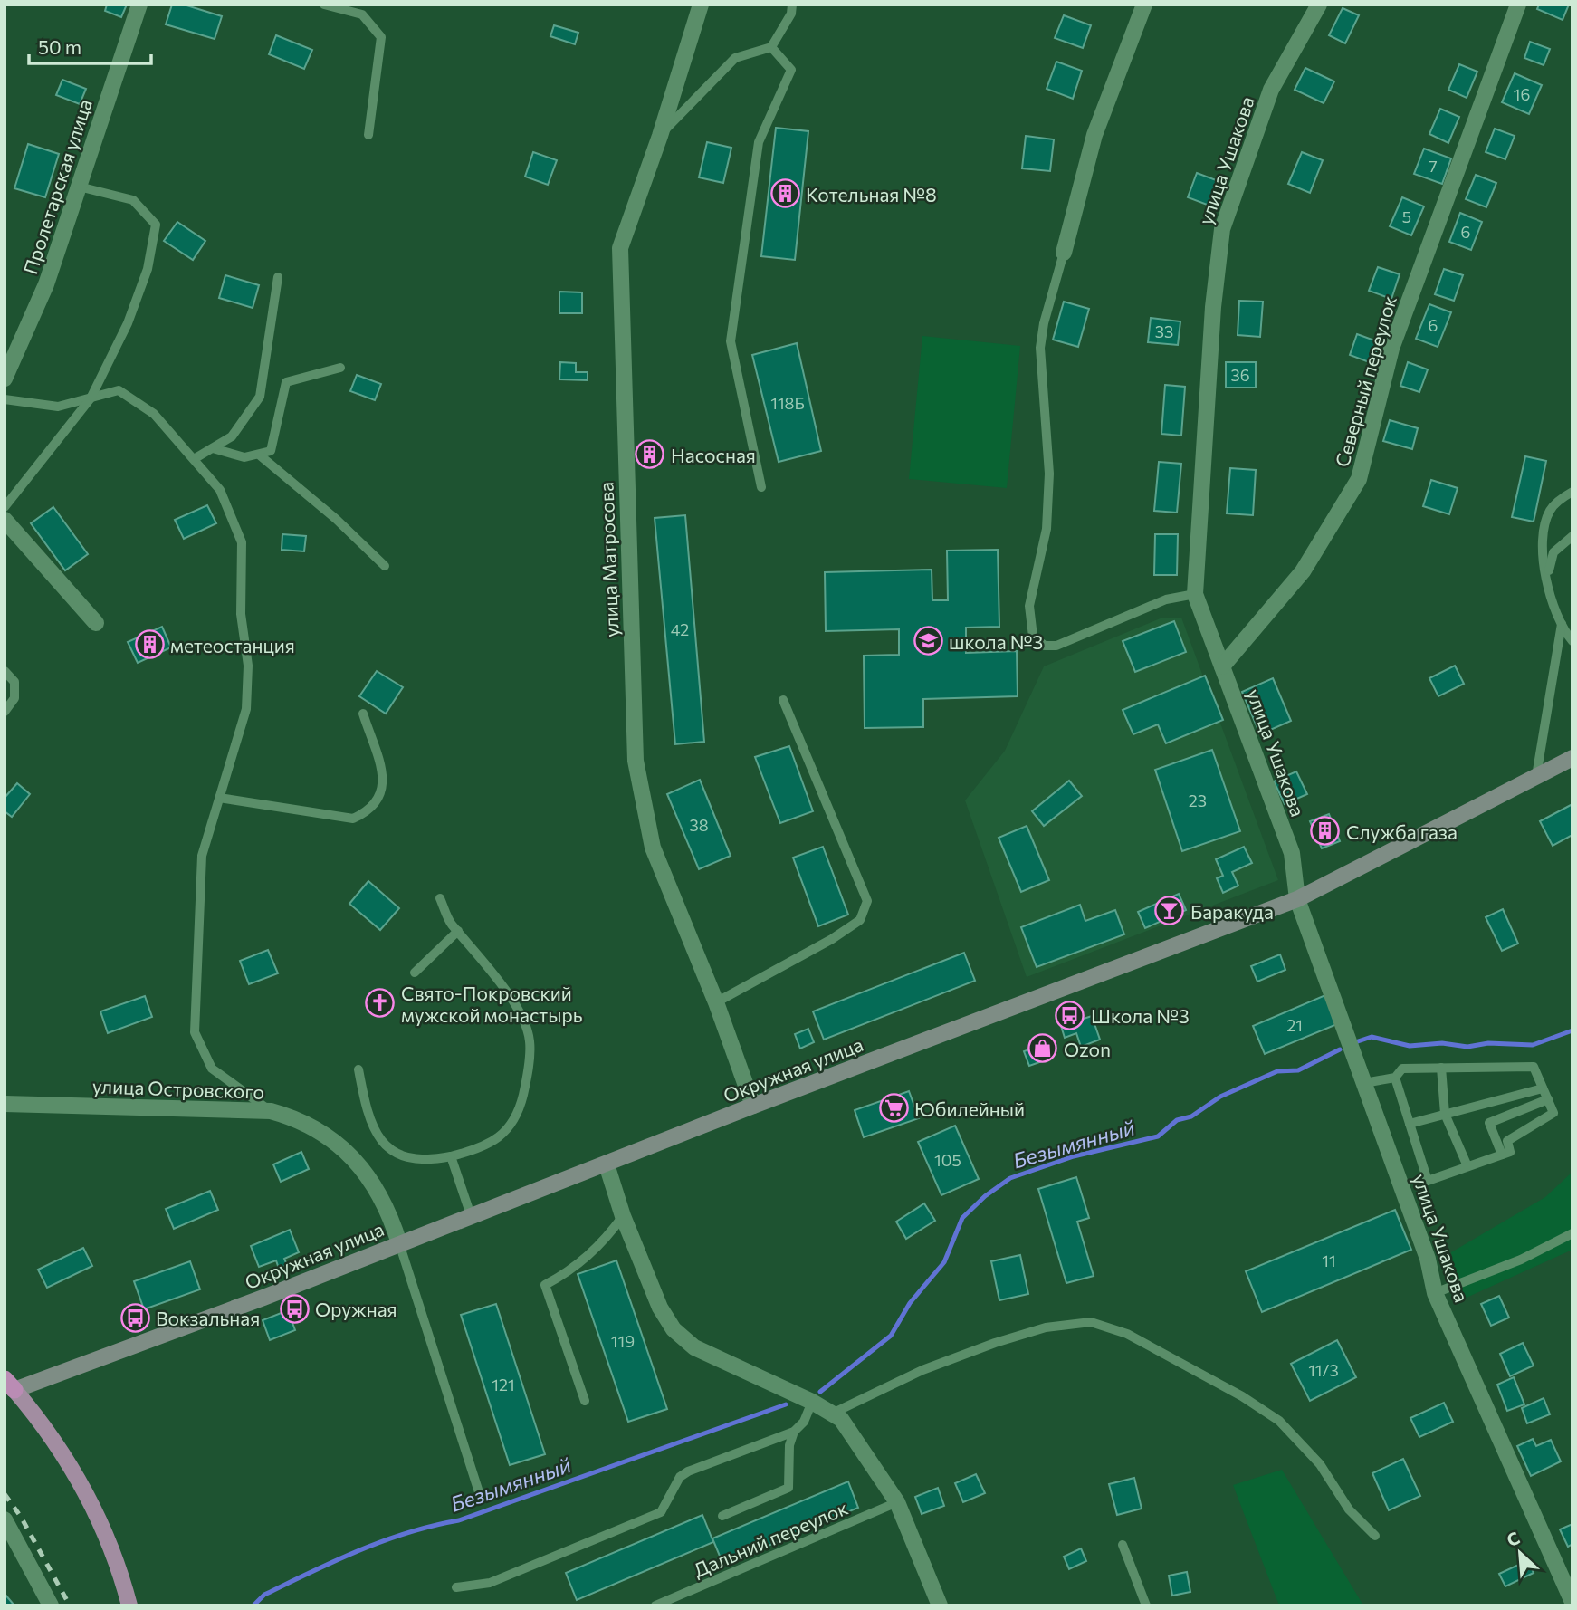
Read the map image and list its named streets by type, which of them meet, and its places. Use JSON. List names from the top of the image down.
{
  "streets": {
    "main road": ["Окружная улица"],
    "street": [
      "улица Ушакова",
      "Пролетарская улица",
      "Северный переулок",
      "улица Матросова",
      "улица Островского"
    ],
    "lane": ["Дальний переулок"]
  },
  "crossings": [
    ["улица Ушакова", "Северный переулок"],
    ["улица Ушакова", "Окружная улица"],
    ["улица Матросова", "Окружная улица"],
    ["Окружная улица", "улица Островского"]
  ],
  "water": ["Безымянный"],
  "places": {
    "building": [
      "Котельная №8",
      "Насосная",
      "метеостанция",
      "Служба газа"
    ],
    "school or university": ["школа №3"],
    "bar": ["Баракуда"],
    "church": ["Свято-Покровский мужской монастырь"],
    "bus stop": ["Школа №3", "Оружная", "Вокзальная"],
    "shop": ["Ozon"],
    "supermarket": ["Юбилейный"]
  },
  "house_numbers": [
    "16",
    "7",
    "5",
    "6",
    "6",
    "33",
    "36",
    "118Б",
    "42",
    "23",
    "38",
    "21",
    "105",
    "11",
    "119",
    "11/3",
    "121"
  ],
  "scale_bar": "50 m",
  "north": "top left"
}
